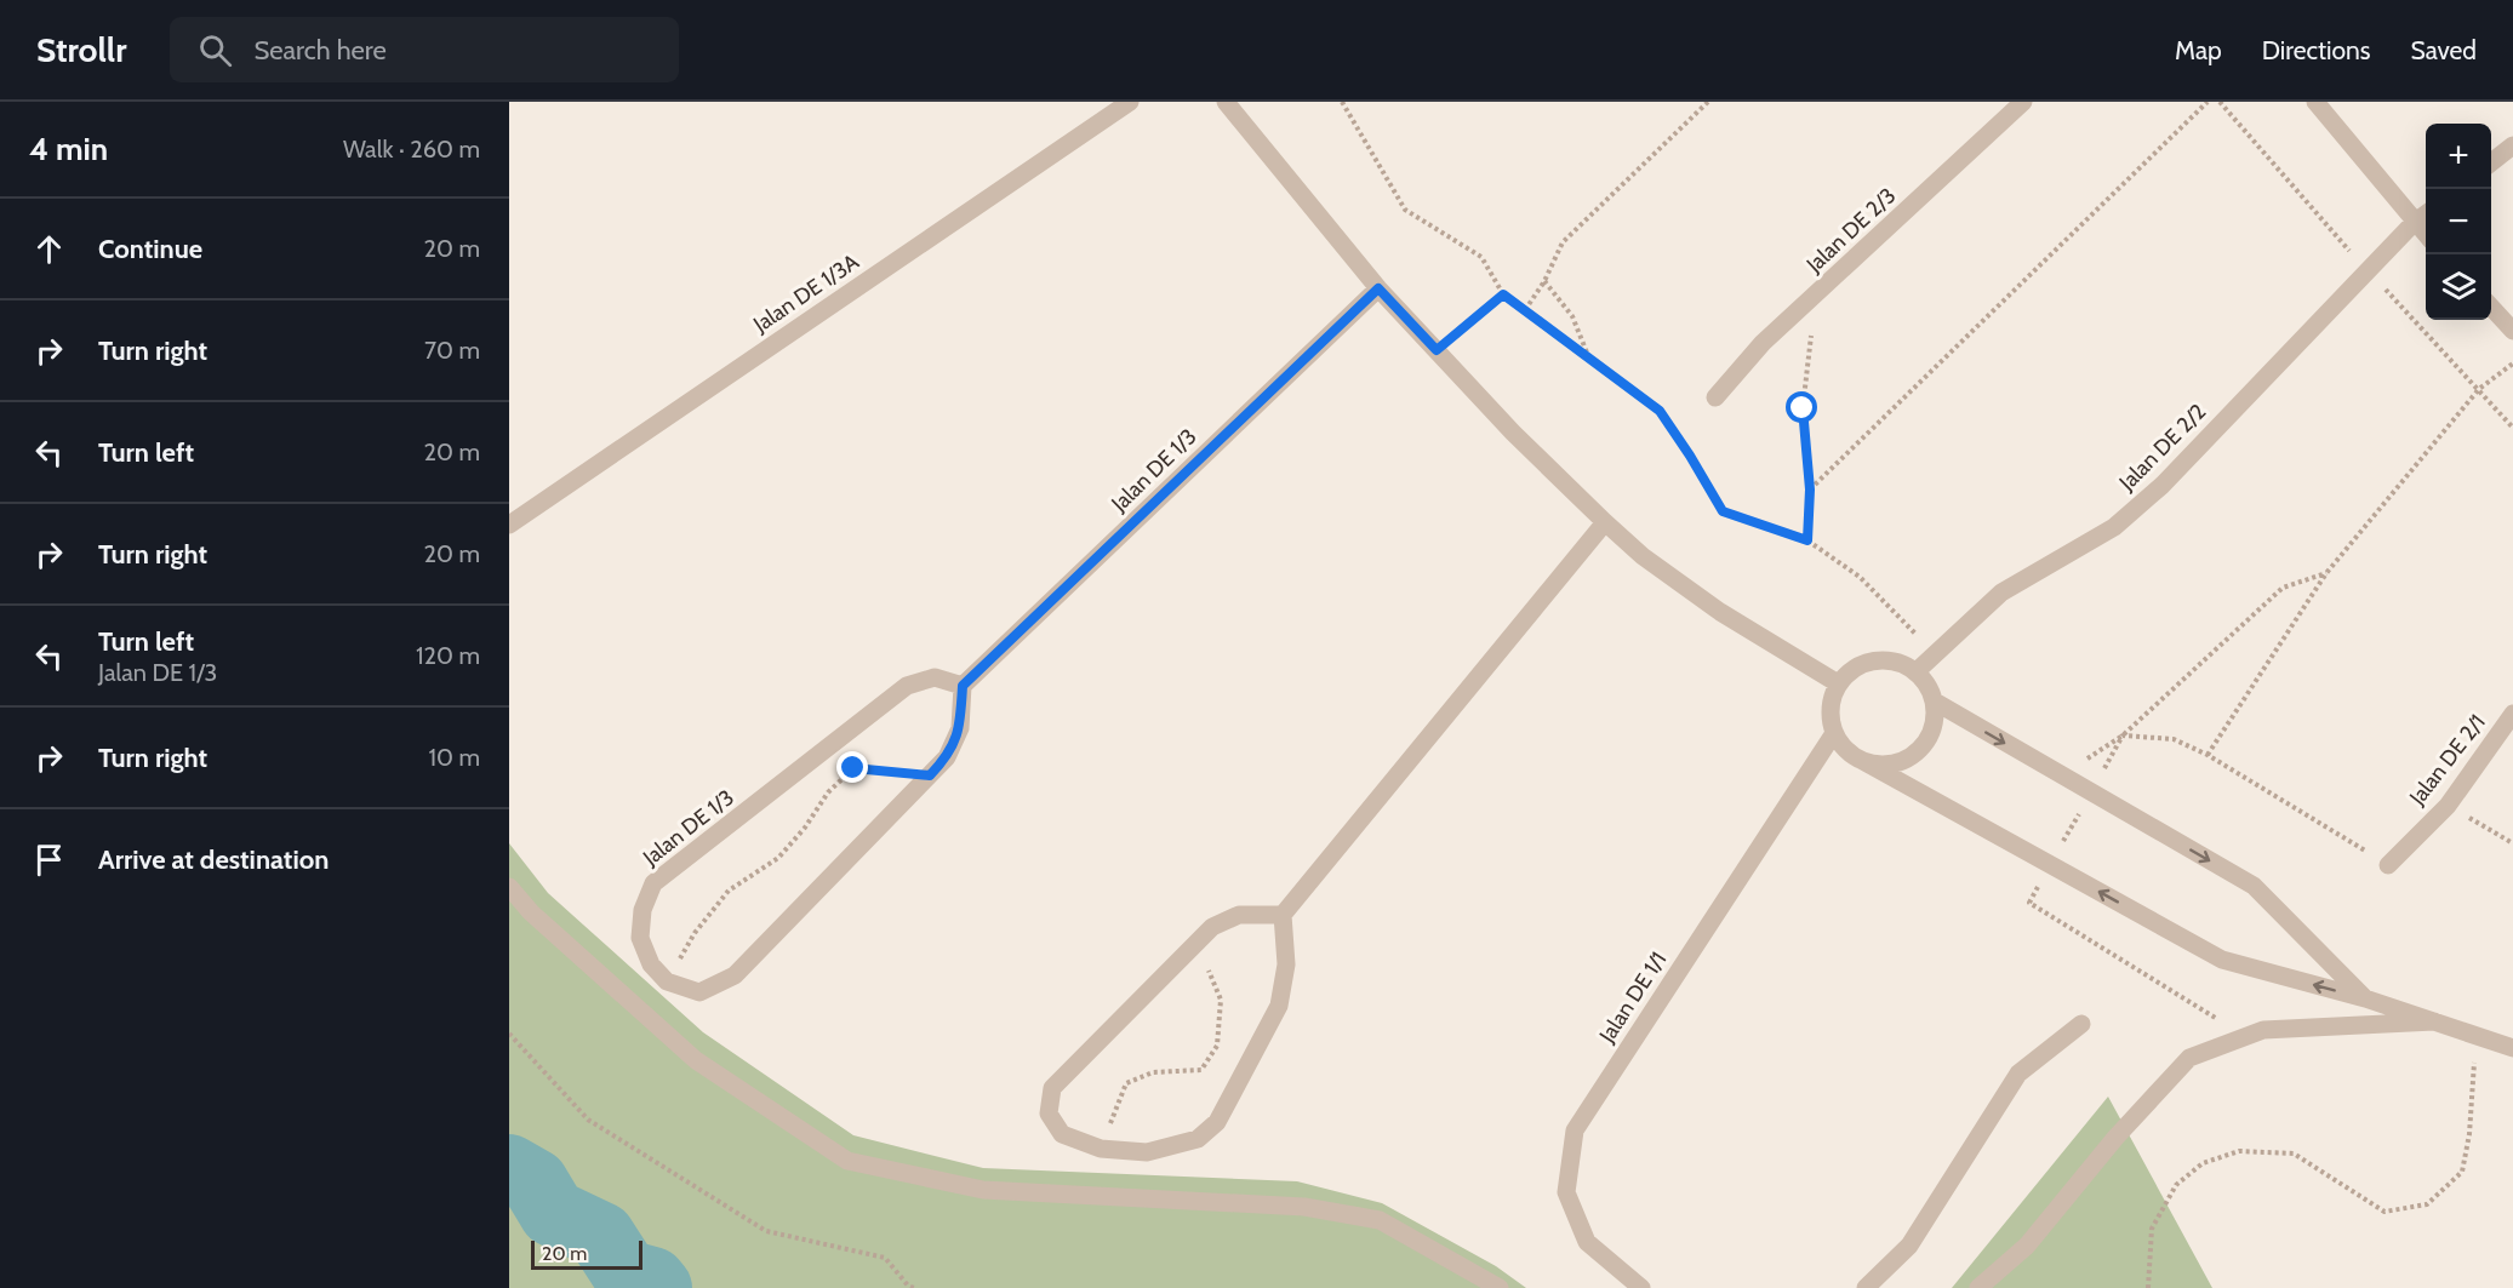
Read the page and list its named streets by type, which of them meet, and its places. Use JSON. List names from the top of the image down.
{
  "streets": {
    "street": [
      "Jalan DE 2/3",
      "Jalan DE 1/3A",
      "Jalan DE 2/2",
      "Jalan DE 1/3",
      "Jalan DE 2/1",
      "Jalan DE 1/1"
    ]
  },
  "crossings": [
    ["Jalan DE 2/2", "Jalan DE 1/1"]
  ],
  "scale_bar": "20 m",
  "page": {
    "header": "Strollr",
    "search": "Search here",
    "nav": ["Map", "Directions", "Saved"],
    "heading": ["4 min", "Walk · 260 m"],
    "map_buttons": ["+", "−"],
    "list": [
      ["Continue", "20 m"],
      ["Turn right", "70 m"],
      ["Turn left", "20 m"],
      ["Turn right", "20 m"],
      ["Turn left", "Jalan DE 1/3", "120 m"],
      ["Turn right", "10 m"],
      "Arrive at destination"
    ],
    "scale": "20 m"
  }
}
